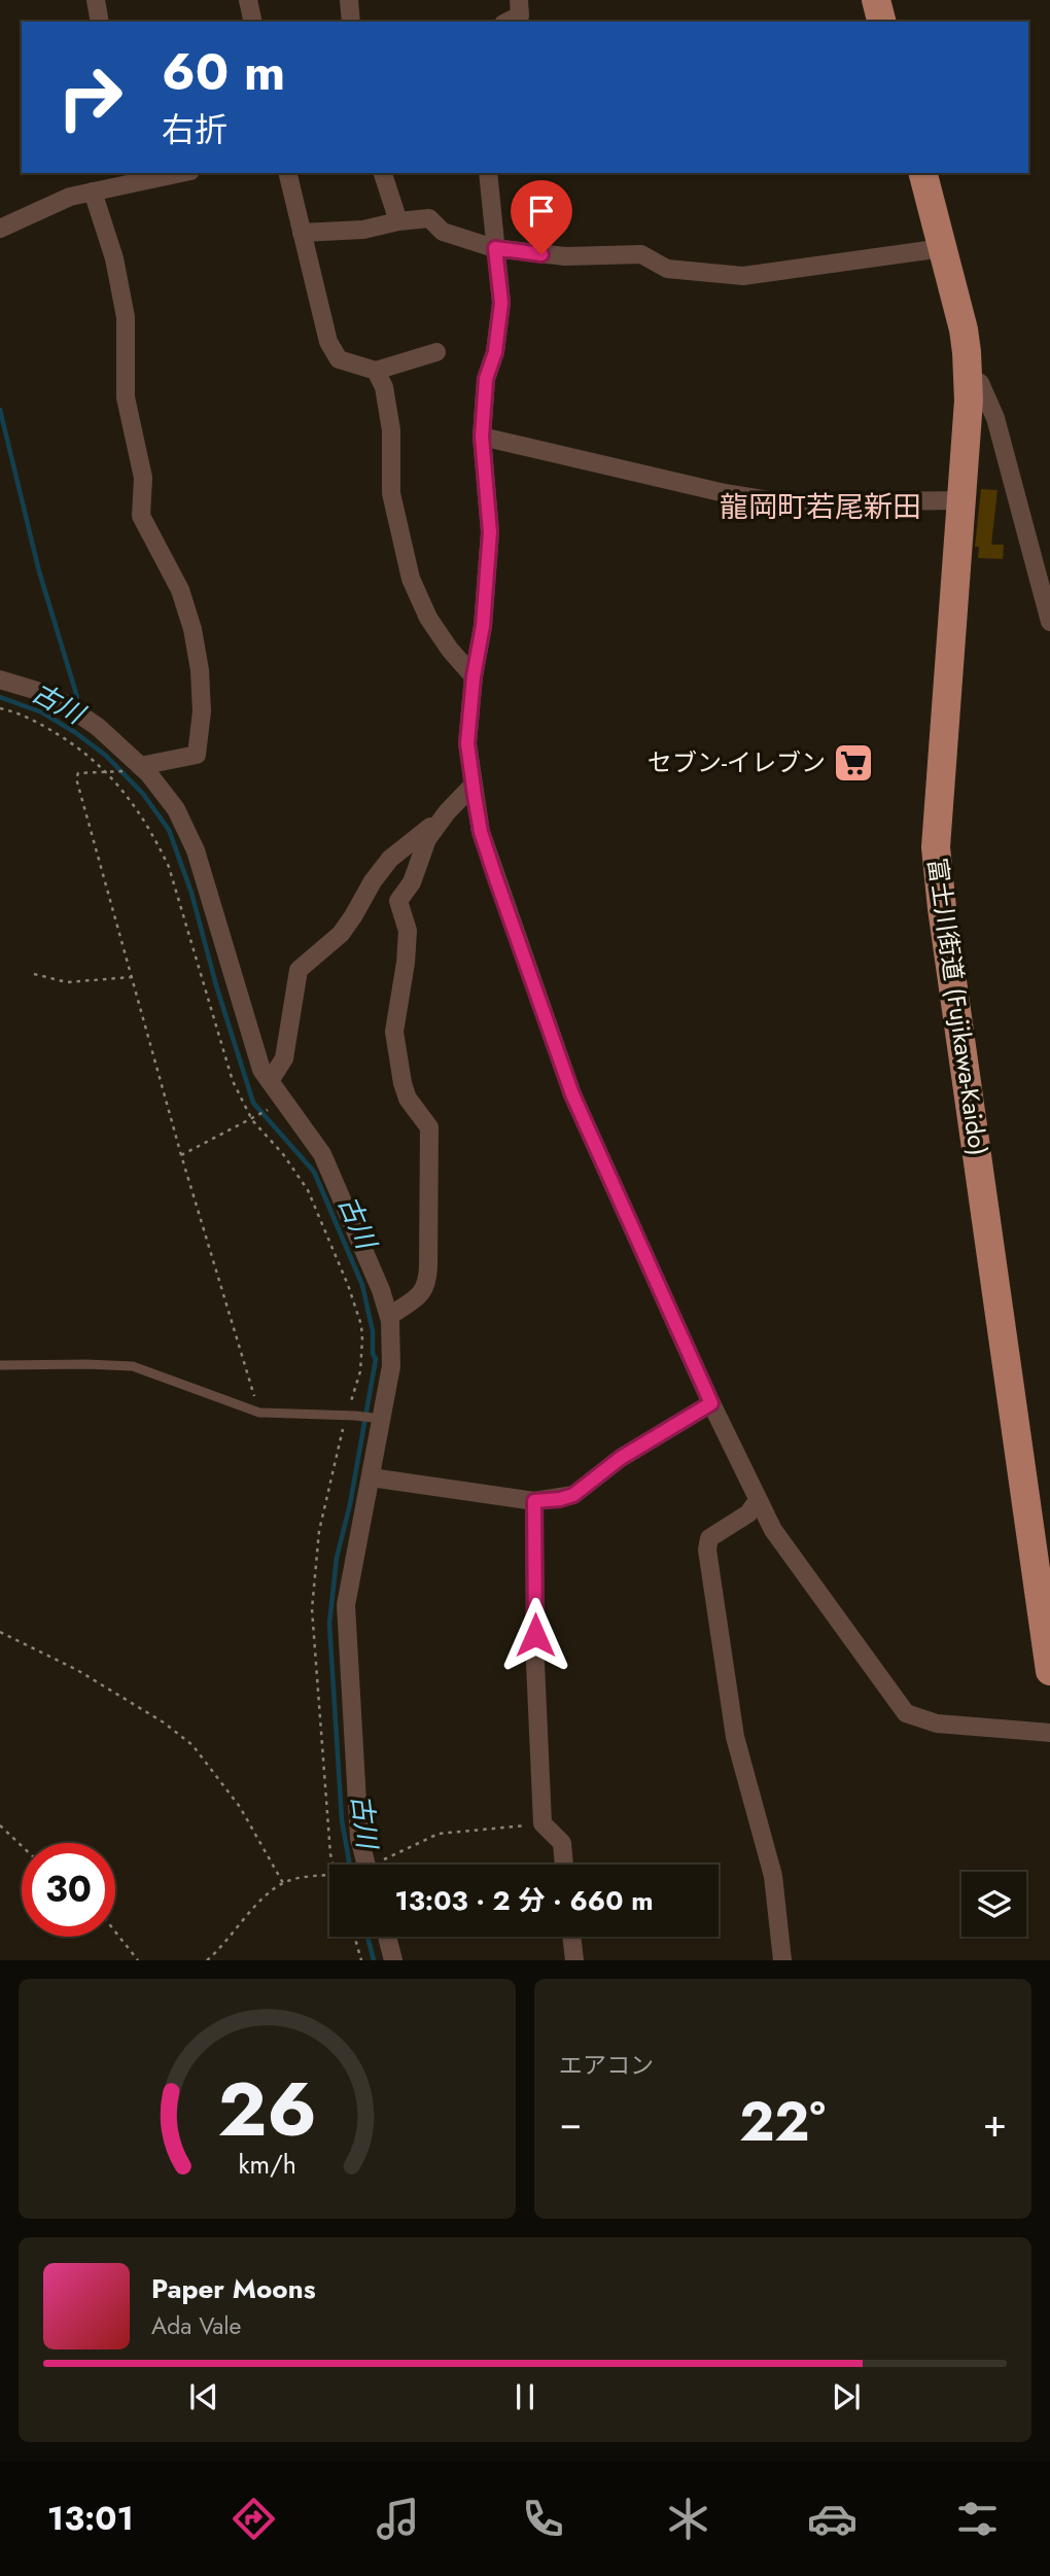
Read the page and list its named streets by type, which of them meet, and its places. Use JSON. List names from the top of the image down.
{
  "streets": {
    "main road": ["富士川街道 (Fujikawa-Kaido)"]
  },
  "districts": ["龍岡町若尾新田"],
  "water": ["古川"],
  "places": {
    "supermarket": ["セブン-イレブン"]
  },
  "page": {
    "turn": ["60 m", "右折"],
    "limit": "30",
    "trip": "13:03 · 2 分 · 660 m",
    "tile": "エアコン",
    "heat": ["−", "22°", "+"],
    "song": ["Paper Moons", "Ada Vale"],
    "tabs": "13:01",
    "gauge": ["26", "km/h"]
  }
}
